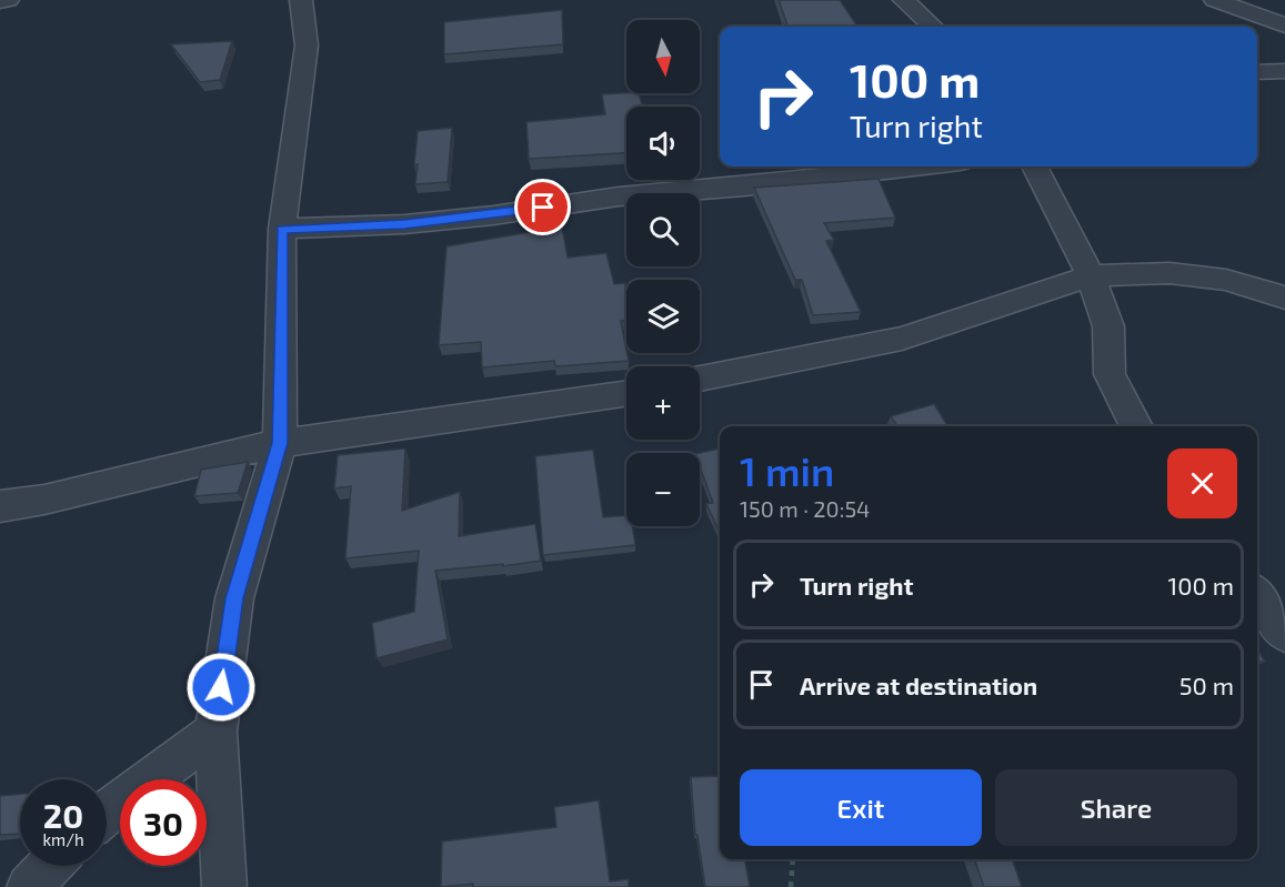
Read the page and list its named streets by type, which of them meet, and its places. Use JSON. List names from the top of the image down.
{
  "north": "bottom",
  "page": {
    "map_buttons": ["+", "−"],
    "turn": ["100 m", "Turn right"],
    "heading": ["1 min", "150 m · 20:54"],
    "list": [
      {
        "name": "Turn right",
        "value": "100 m"
      },
      {
        "name": "Arrive at destination",
        "value": "50 m"
      }
    ],
    "buttons": ["Exit", "Share"],
    "speed": "20 km/h",
    "limit": "30"
  }
}
